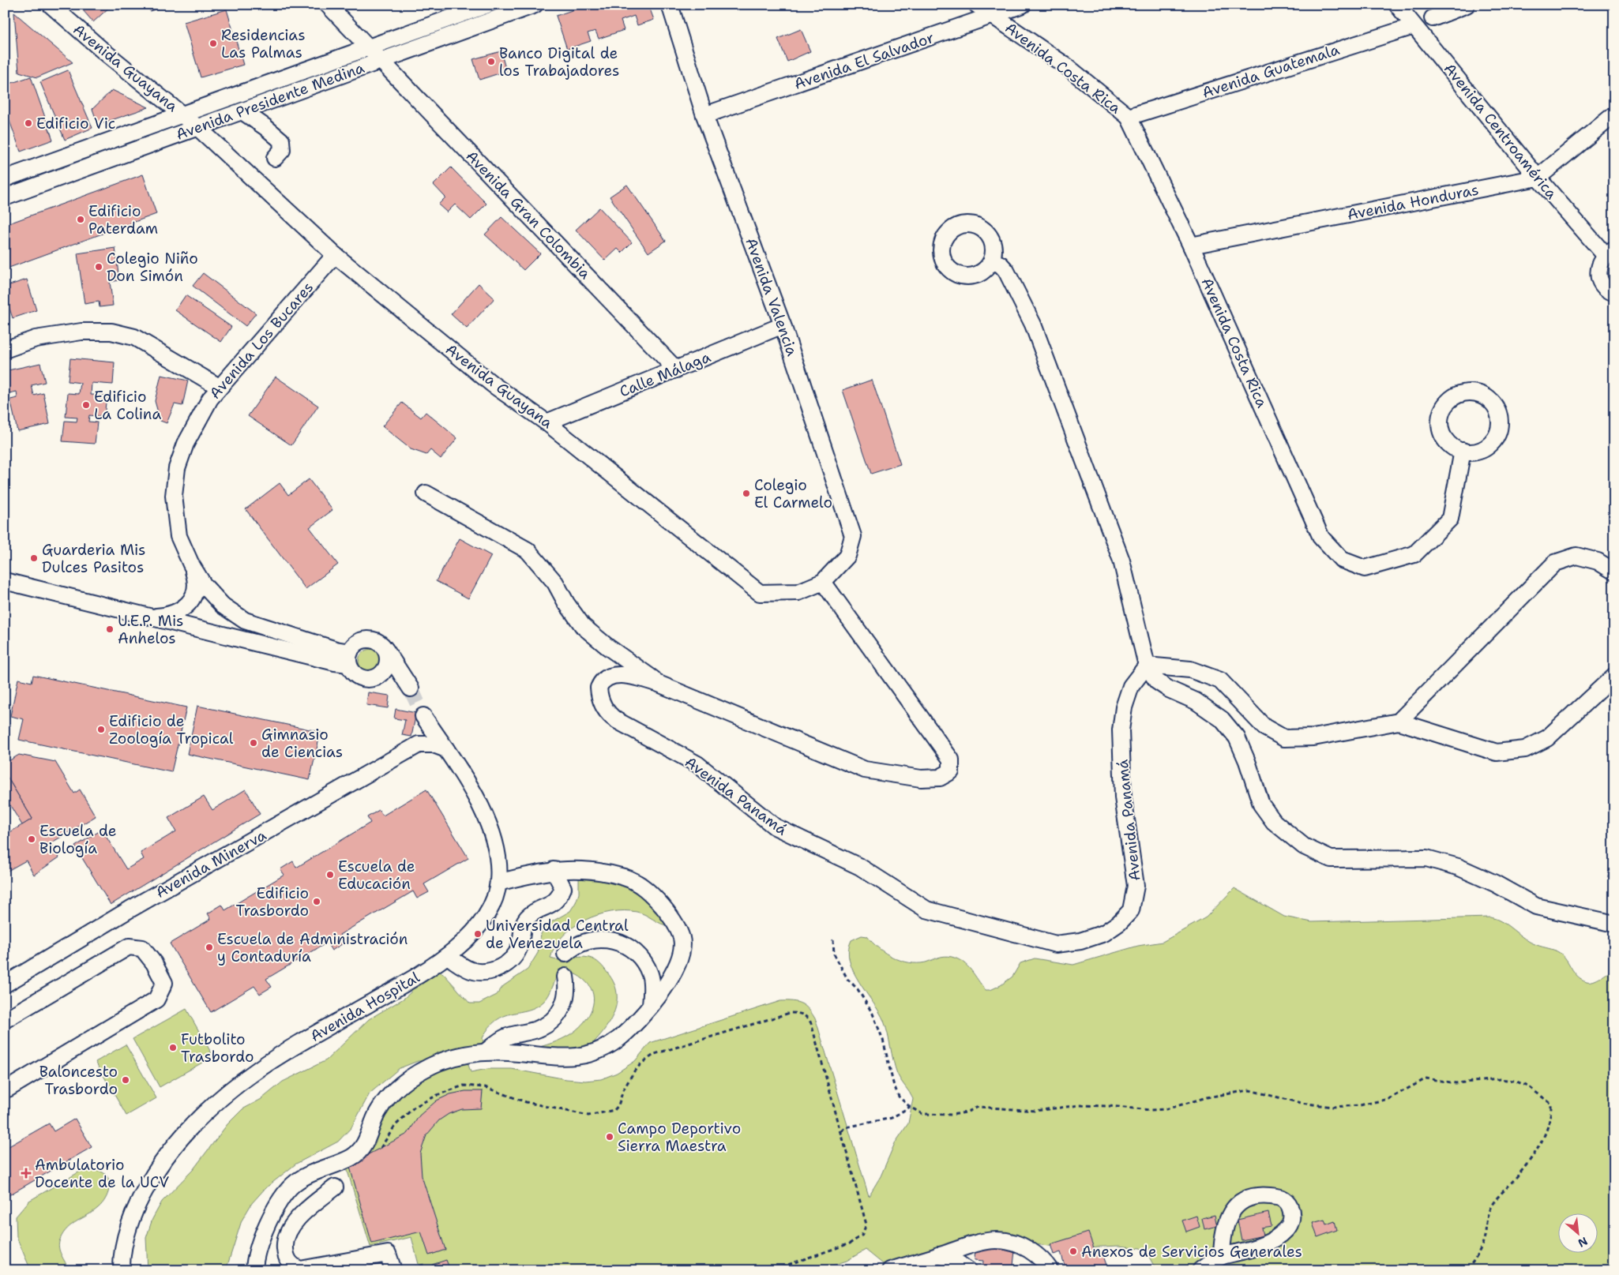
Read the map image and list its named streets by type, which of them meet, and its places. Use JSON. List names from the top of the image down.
{
  "streets": {
    "street": [
      "Avenida El Salvador",
      "Avenida Guayana",
      "Avenida Costa Rica",
      "Avenida Guatemala",
      "Avenida Presidente Medina",
      "Avenida Centroamérica",
      "Avenida Honduras",
      "Avenida Gran Colombia",
      "Avenida Valencia",
      "Avenida Los Bucares",
      "Calle Málaga",
      "Avenida Panamá",
      "Avenida Minerva",
      "Avenida Hospital"
    ]
  },
  "crossings": [
    ["Avenida El Salvador", "Avenida Costa Rica"],
    ["Avenida El Salvador", "Avenida Valencia"],
    ["Avenida Guayana", "Avenida Presidente Medina"],
    ["Avenida Guayana", "Avenida Valencia"],
    ["Avenida Guayana", "Avenida Los Bucares"],
    ["Avenida Guayana", "Calle Málaga"],
    ["Avenida Guayana", "Avenida Panamá"],
    ["Avenida Costa Rica", "Avenida Guatemala"],
    ["Avenida Costa Rica", "Avenida Honduras"],
    ["Avenida Guatemala", "Avenida Centroamérica"],
    ["Avenida Presidente Medina", "Avenida Gran Colombia"],
    ["Avenida Centroamérica", "Avenida Honduras"],
    ["Avenida Gran Colombia", "Calle Málaga"],
    ["Avenida Valencia", "Calle Málaga"],
    ["Avenida Valencia", "Avenida Panamá"],
    ["Avenida Minerva", "Avenida Hospital"]
  ],
  "places": {
    "other": [
      "Residencias Las Palmas",
      "Banco Digital de los Trabajadores",
      "Edificio Vic",
      "Edificio Paterdam",
      "Colegio Niño Don Simón",
      "Edificio La Colina",
      "Colegio El Carmelo",
      "Guarderia Mis Dulces Pasitos",
      "U.E.P. Mis Anhelos",
      "Edificio de Zoología Tropical",
      "Gimnasio de Ciencias",
      "Escuela de Biología",
      "Escuela de Educación",
      "Edificio Trasbordo",
      "Universidad Central de Venezuela",
      "Escuela de Administración y Contaduría",
      "Futbolito Trasbordo",
      "Baloncesto Trasbordo",
      "Campo Deportivo Sierra Maestra",
      "Anexos de Servicios Generales"
    ],
    "health": ["Ambulatorio Docente de la UCV"]
  },
  "north": "bottom right"
}
